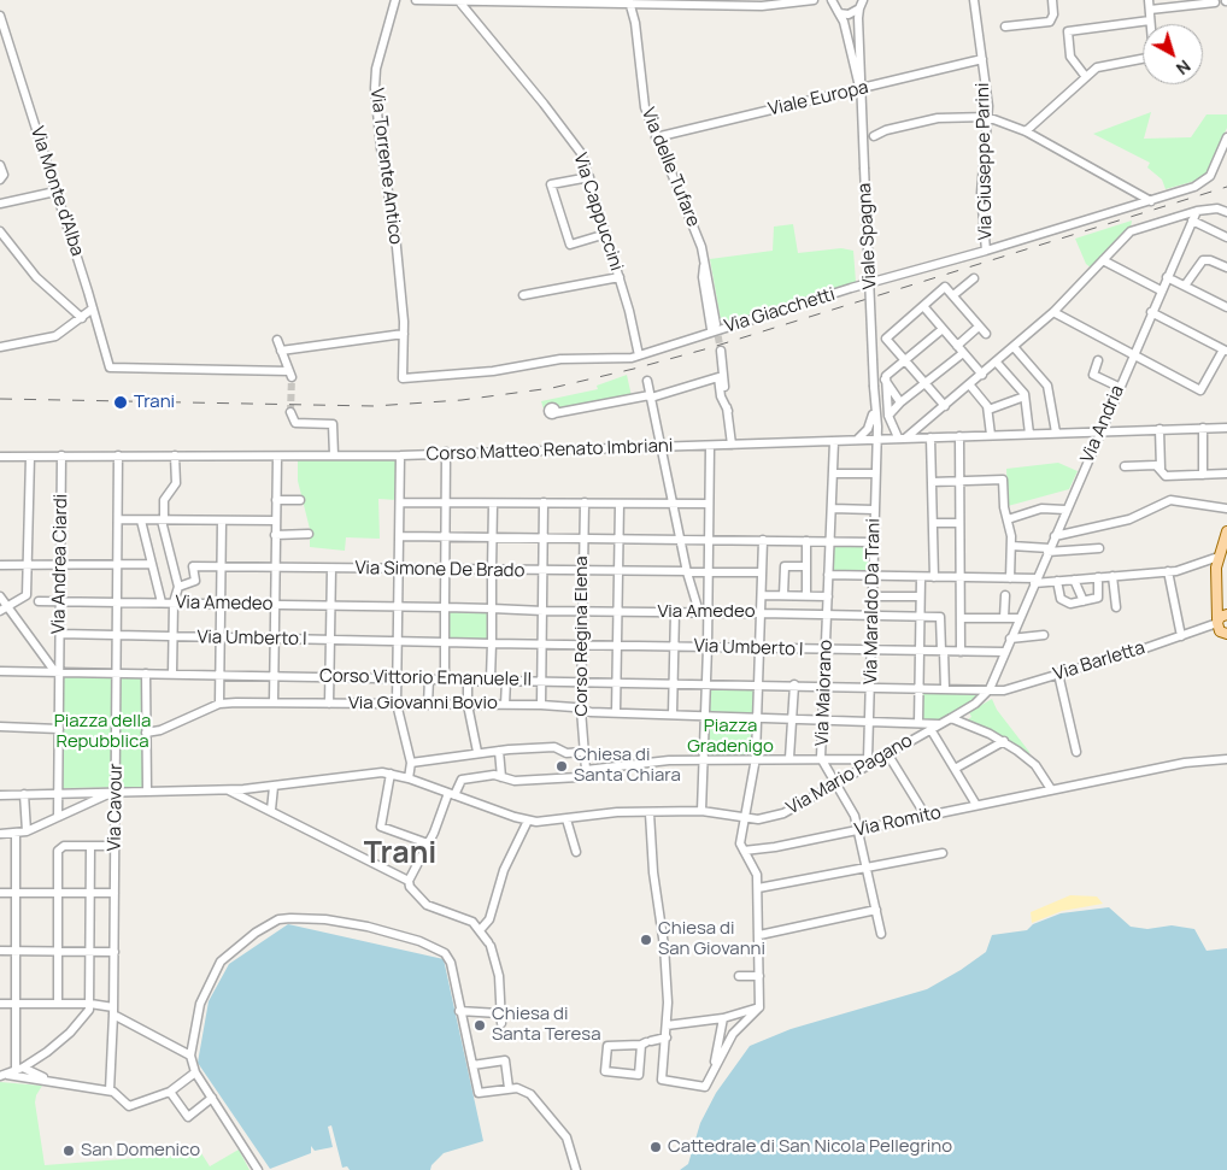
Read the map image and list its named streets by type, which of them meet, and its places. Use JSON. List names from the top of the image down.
{
  "streets": {
    "street": [
      "Viale Europa",
      "Via Giuseppe Parini",
      "Via Torrente Antico",
      "Via delle Tufare",
      "Via Monte d'Alba",
      "Via Cappuccini",
      "Viale Spagna",
      "Via Giacchetti",
      "Via Andria",
      "Corso Matteo Renato Imbriani",
      "Via Andrea Ciardi",
      "Via Simone De Brado",
      "Via Maraldo Da Trani",
      "Via Amedeo",
      "Corso Regina Elena",
      "Via Umberto I",
      "Via Barletta",
      "Corso Vittorio Emanuele II",
      "Via Maiorano",
      "Via Giovanni Bovio",
      "Via Mario Pagano",
      "Via Cavour",
      "Via Romito"
    ]
  },
  "crossings": [
    ["Viale Europa", "Via Giuseppe Parini"],
    ["Viale Europa", "Via delle Tufare"],
    ["Viale Europa", "Viale Spagna"],
    ["Via Giuseppe Parini", "Via Giacchetti"],
    ["Via Torrente Antico", "Via Giacchetti"],
    ["Via delle Tufare", "Via Giacchetti"],
    ["Via Cappuccini", "Via Giacchetti"],
    ["Viale Spagna", "Corso Matteo Renato Imbriani"],
    ["Viale Spagna", "Via Maraldo Da Trani"],
    ["Via Andria", "Corso Matteo Renato Imbriani"],
    ["Via Andria", "Via Umberto I"],
    ["Via Andria", "Via Barletta"],
    ["Via Andria", "Via Mario Pagano"],
    ["Corso Matteo Renato Imbriani", "Via Andrea Ciardi"],
    ["Corso Matteo Renato Imbriani", "Via Maraldo Da Trani"],
    ["Corso Matteo Renato Imbriani", "Via Maiorano"],
    ["Corso Matteo Renato Imbriani", "Via Cavour"],
    ["Via Andrea Ciardi", "Via Amedeo"],
    ["Via Andrea Ciardi", "Via Umberto I"],
    ["Via Simone De Brado", "Corso Regina Elena"],
    ["Via Maraldo Da Trani", "Via Amedeo"],
    ["Via Maraldo Da Trani", "Via Umberto I"],
    ["Via Maraldo Da Trani", "Via Barletta"],
    ["Via Maraldo Da Trani", "Via Mario Pagano"],
    ["Via Amedeo", "Corso Regina Elena"],
    ["Via Amedeo", "Via Umberto I"],
    ["Via Amedeo", "Via Maiorano"],
    ["Via Amedeo", "Via Cavour"],
    ["Corso Regina Elena", "Via Umberto I"],
    ["Corso Regina Elena", "Corso Vittorio Emanuele II"],
    ["Corso Regina Elena", "Via Giovanni Bovio"],
    ["Via Umberto I", "Via Maiorano"],
    ["Via Umberto I", "Via Cavour"],
    ["Via Barletta", "Via Maiorano"],
    ["Via Barletta", "Via Mario Pagano"],
    ["Via Maiorano", "Via Mario Pagano"],
    ["Via Maiorano", "Via Romito"]
  ],
  "districts": ["Trani"],
  "parks": ["Piazza della Repubblica", "Piazza Gradenigo"],
  "places": [
    "Trani",
    "Chiesa di Santa Chiara",
    "Chiesa di San Giovanni",
    "Chiesa di Santa Teresa",
    "Cattedrale di San Nicola Pellegrino",
    "San Domenico"
  ],
  "north": "bottom right"
}
